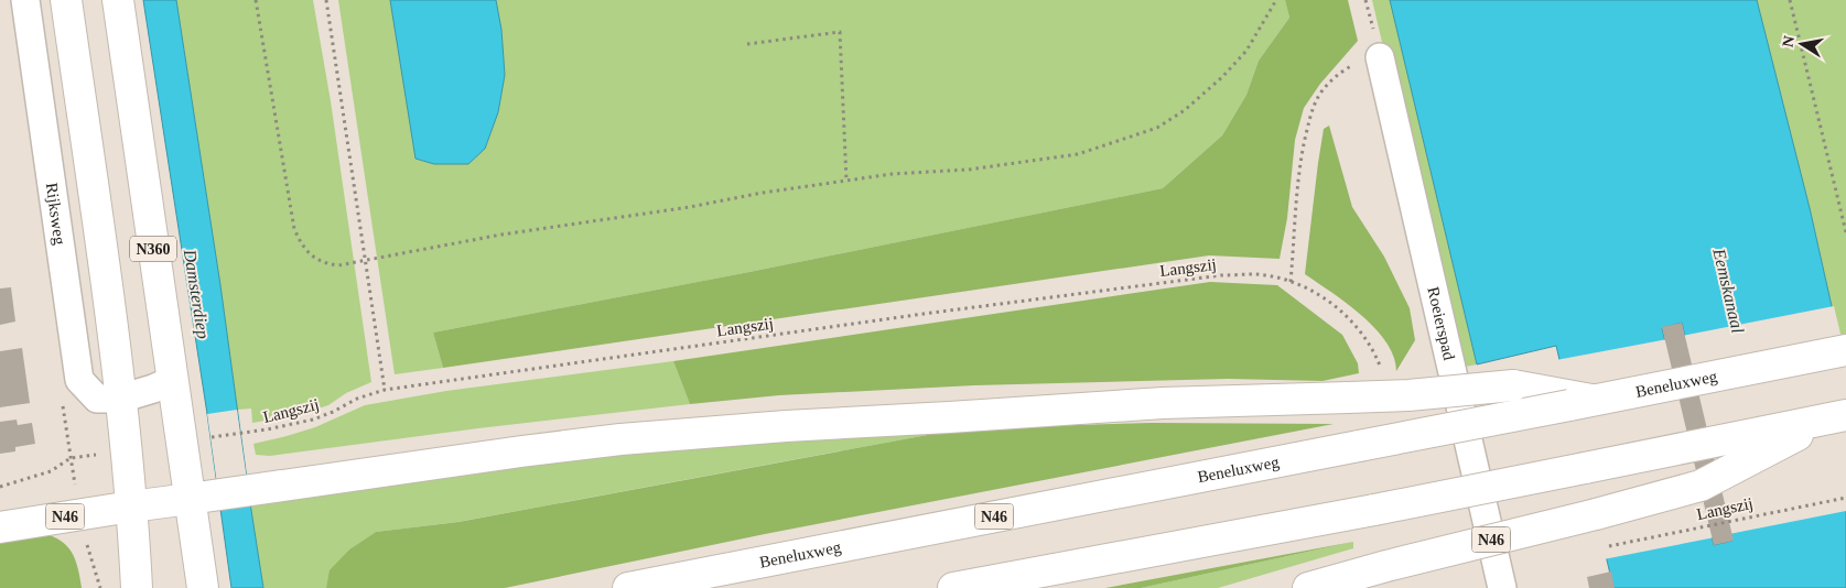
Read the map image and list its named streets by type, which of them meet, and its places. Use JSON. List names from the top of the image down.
{
  "streets": {
    "main road": ["N360", "Beneluxweg", "N46"],
    "street": ["Rijksweg", "Roeierspad"],
    "path": ["Langszij"]
  },
  "crossings": [
    ["Rijksweg", "N360"],
    ["N360", "N46"],
    ["Langszij", "Roeierspad"],
    ["Beneluxweg", "N46"]
  ],
  "water": ["Eemskanaal", "Damsterdiep"],
  "north": "left"
}
